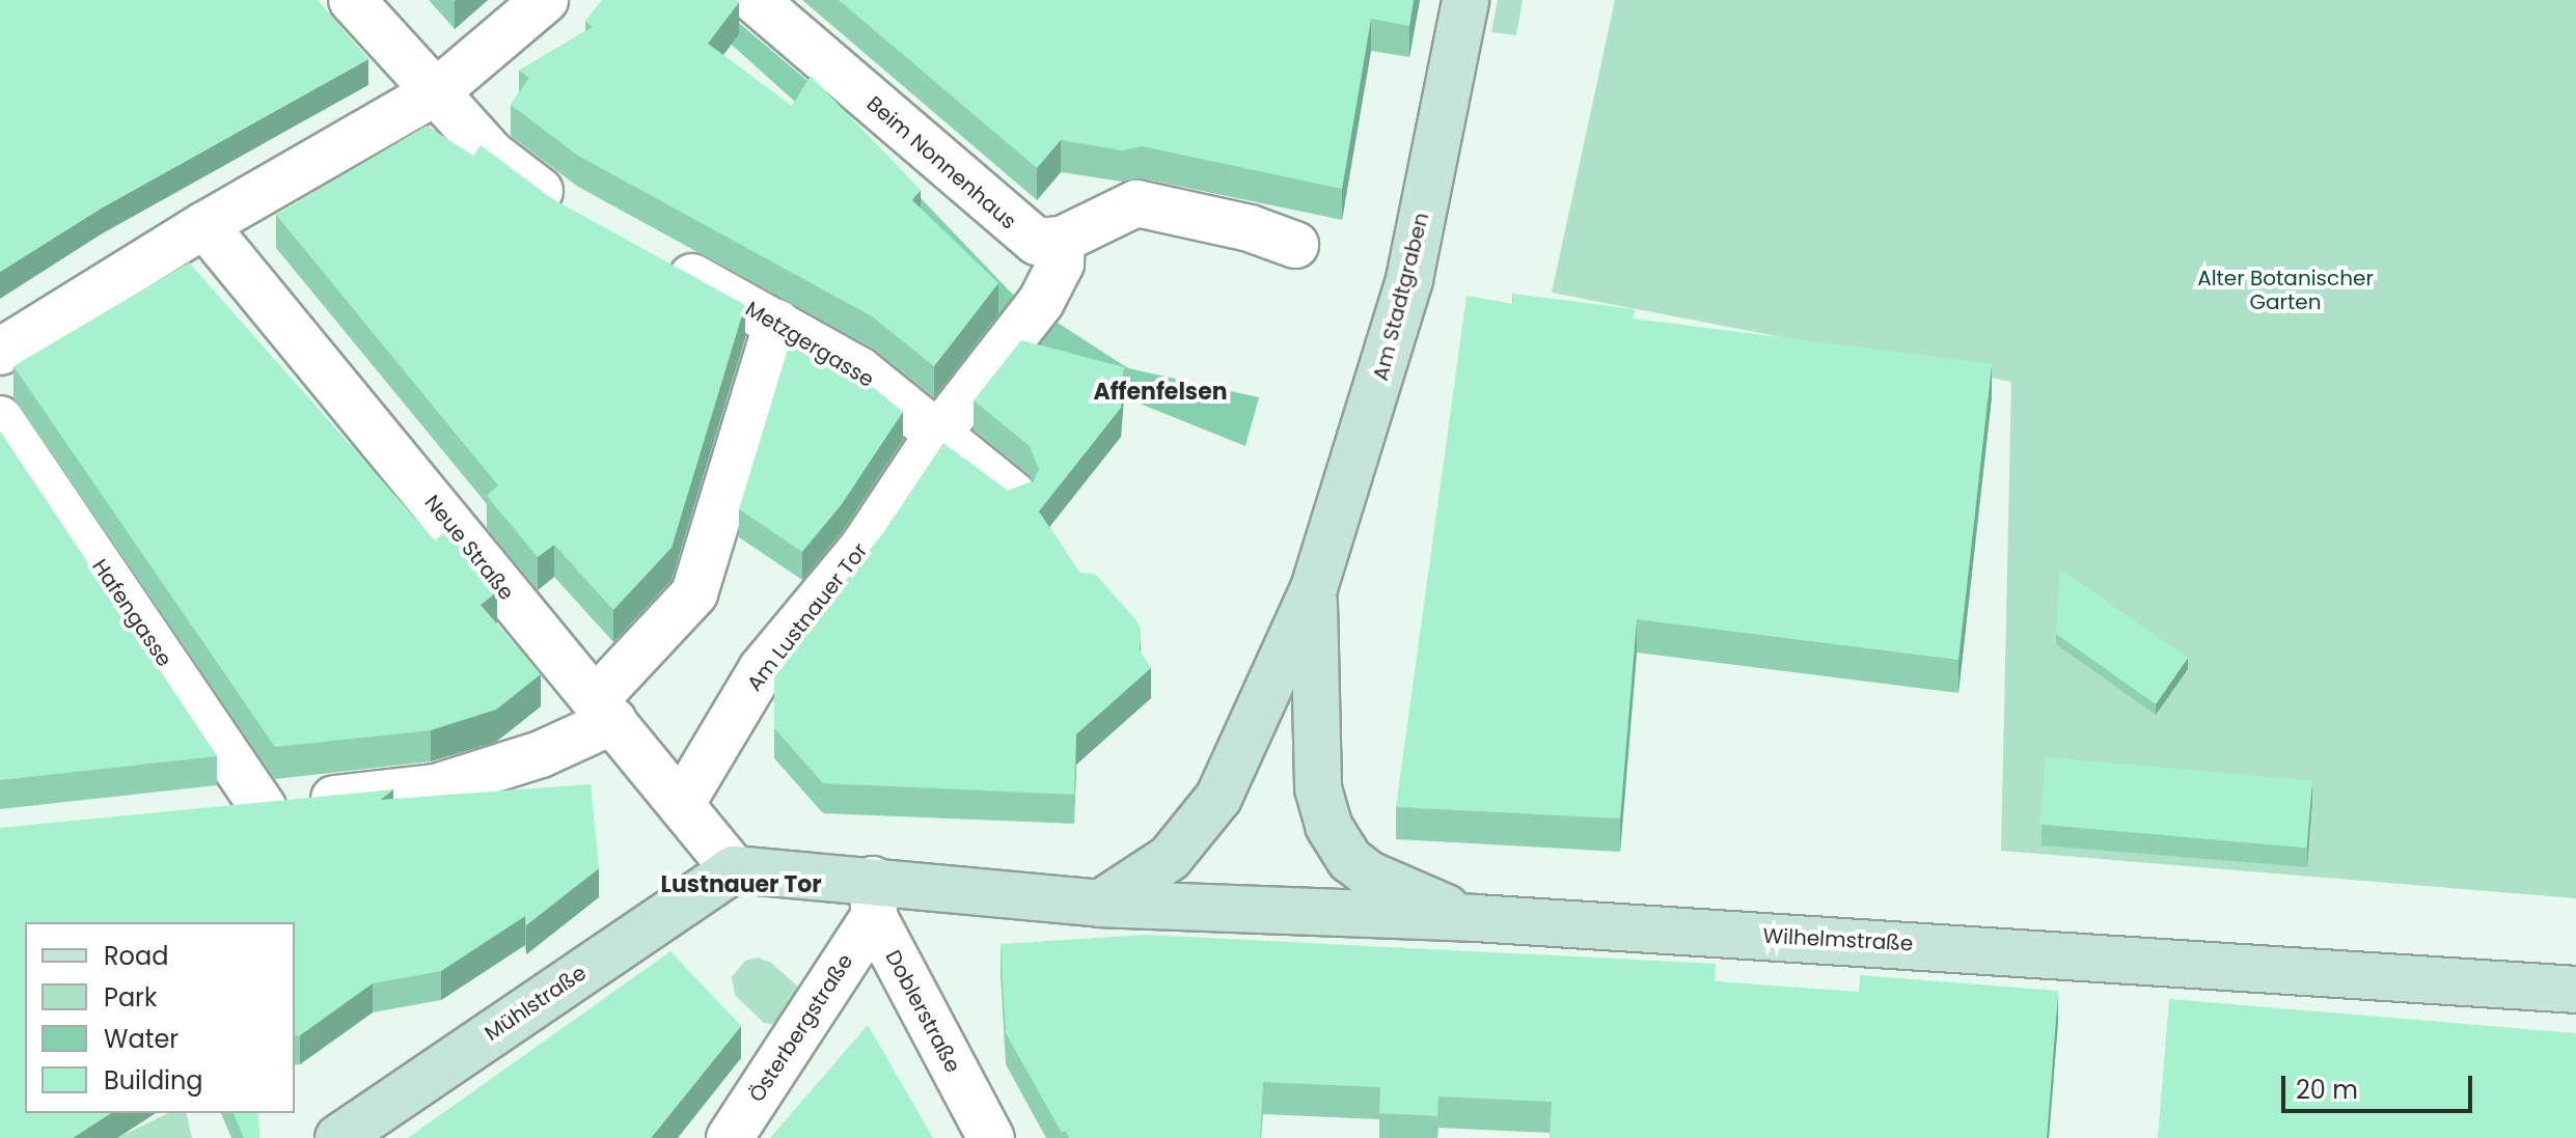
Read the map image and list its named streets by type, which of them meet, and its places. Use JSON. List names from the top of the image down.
{
  "streets": {
    "main road": ["Am Stadtgraben", "Wilhelmstraße", "Mühlstraße"],
    "street": [
      "Beim Nonnenhaus",
      "Metzgergasse",
      "Neue Straße",
      "Hafengasse",
      "Am Lustnauer Tor",
      "Doblerstraße",
      "Österbergstraße"
    ]
  },
  "crossings": [
    ["Am Stadtgraben", "Wilhelmstraße"],
    ["Metzgergasse", "Am Lustnauer Tor"],
    ["Neue Straße", "Am Lustnauer Tor"],
    ["Neue Straße", "Mühlstraße"],
    ["Doblerstraße", "Österbergstraße"]
  ],
  "districts": ["Affenfelsen", "Lustnauer Tor"],
  "parks": ["Alter Botanischer Garten"],
  "legend": [
    "Road",
    "Park",
    "Water",
    "Building"
  ],
  "scale_bar": "20 m"
}
